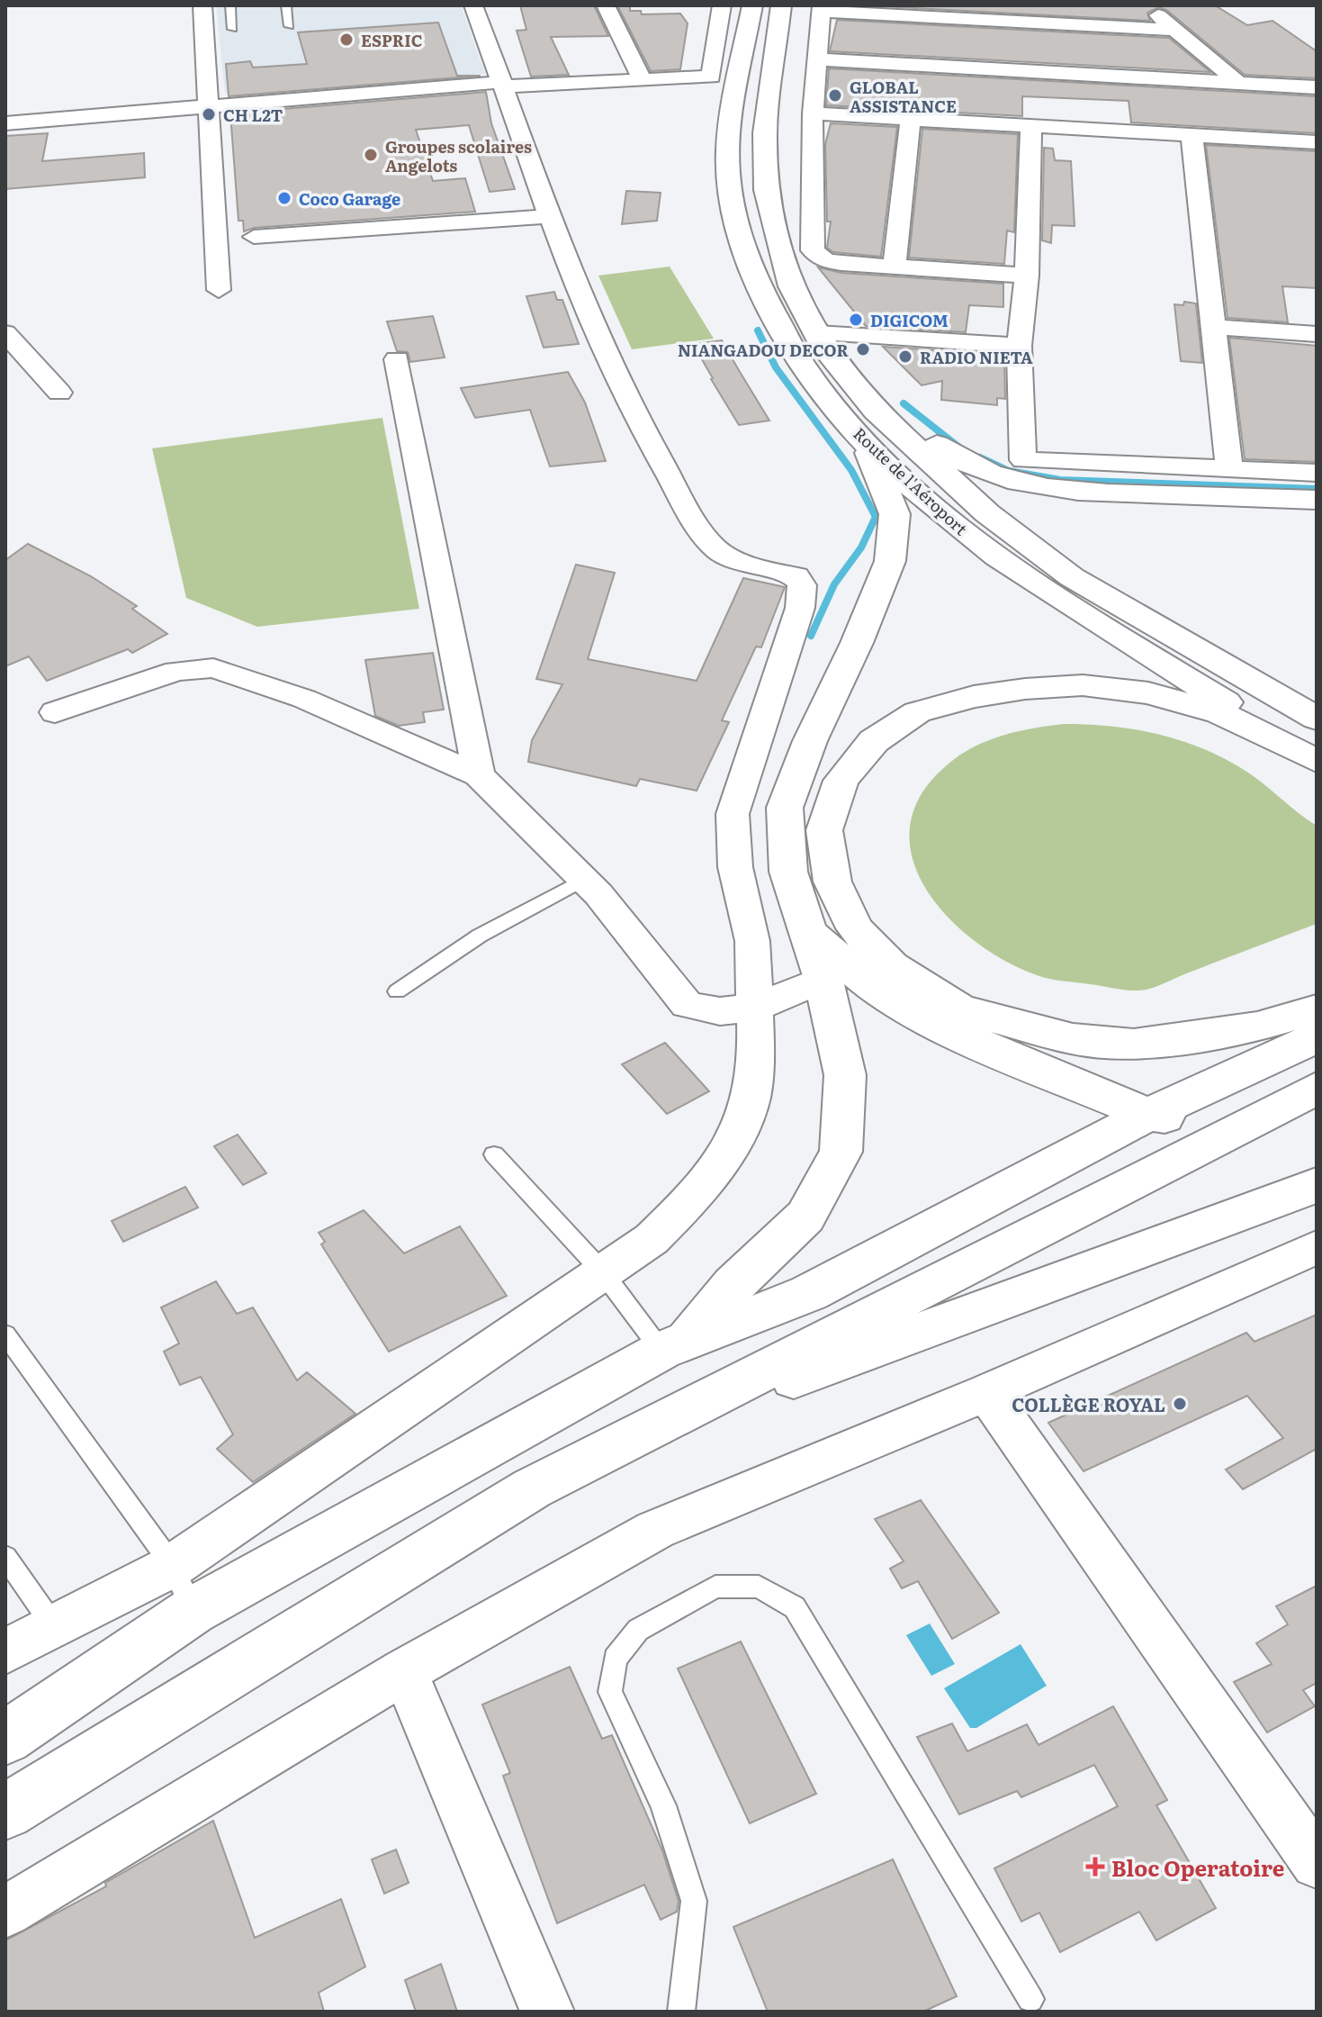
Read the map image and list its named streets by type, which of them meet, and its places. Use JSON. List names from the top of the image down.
{
  "streets": {
    "highway": ["Route de l'Aéroport"]
  },
  "places": {
    "other": [
      "ESPRIC",
      "GLOBAL ASSISTANCE",
      "CH L2T",
      "Groupes scolaires Angelots",
      "Coco Garage",
      "DIGICOM",
      "NIANGADOU DECOR",
      "RADIO NIETA",
      "COLLÈGE ROYAL"
    ],
    "health": ["Bloc Operatoire"]
  }
}
